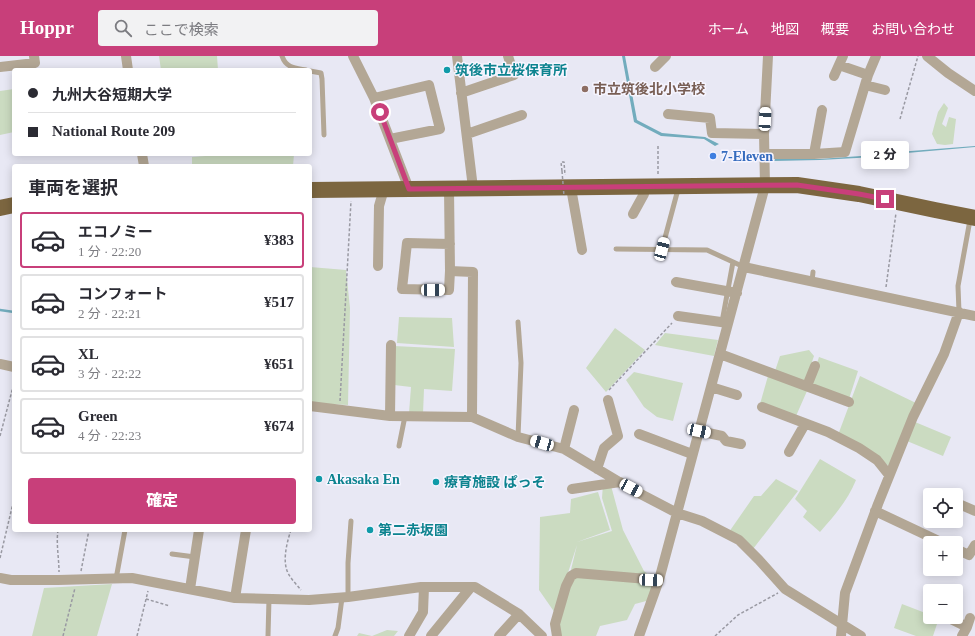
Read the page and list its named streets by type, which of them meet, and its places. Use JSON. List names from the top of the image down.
{
  "places": [
    "筑後市立桜保育所",
    "市立筑後北小学校",
    "7-Eleven",
    "Akasaka En",
    "療育施設 ぱっそ",
    "第二赤坂園"
  ],
  "page": {
    "header": "Hoppr",
    "search": "ここで検索",
    "nav": [
      "ホーム",
      "地図",
      "概要",
      "お問い合わせ"
    ],
    "banner": ["九州大谷短期大学", "National Route 209"],
    "bubble": "2 分",
    "heading": "車両を選択",
    "list": [
      {
        "name": "エコノミー",
        "note": "1 分 · 22:20",
        "value": "¥383"
      },
      {
        "name": "コンフォート",
        "note": "2 分 · 22:21",
        "value": "¥517"
      },
      {
        "name": "XL",
        "note": "3 分 · 22:22",
        "value": "¥651"
      },
      {
        "name": "Green",
        "note": "4 分 · 22:23",
        "value": "¥674"
      }
    ],
    "buttons": "確定",
    "map_buttons": ["+", "−"]
  }
}
